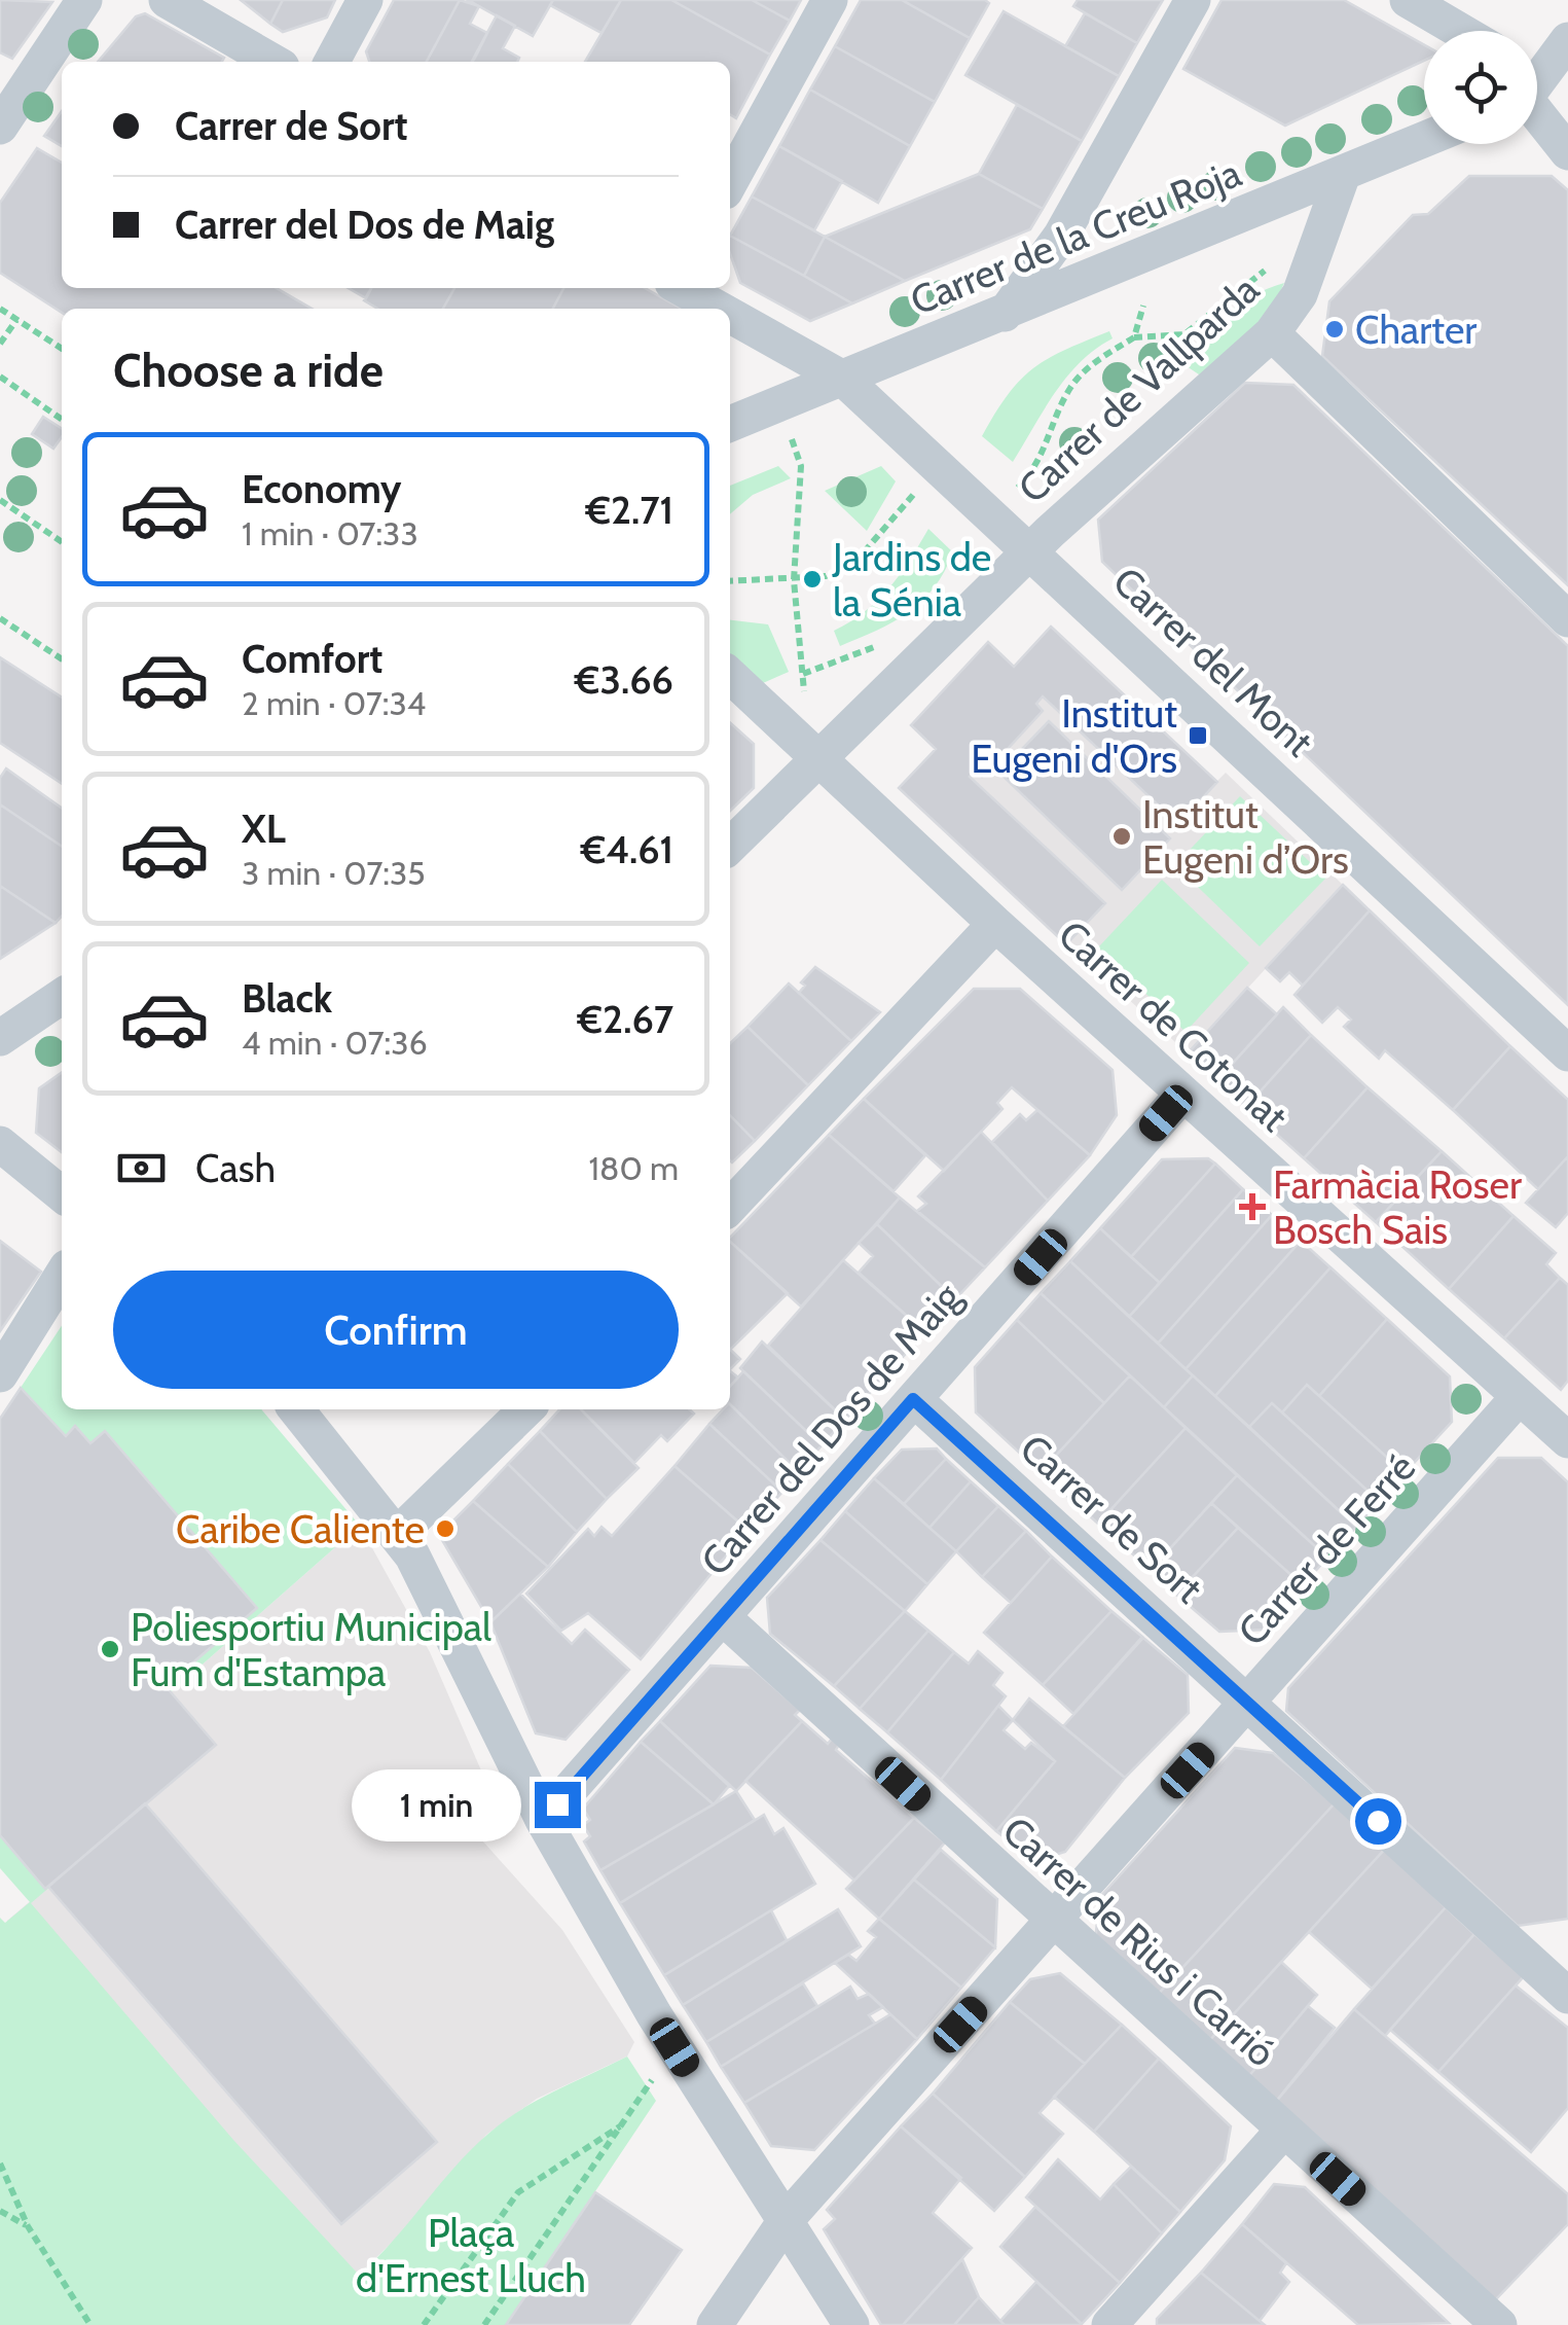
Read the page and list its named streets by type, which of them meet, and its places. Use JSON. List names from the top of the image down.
{
  "streets": {
    "street": [
      "Carrer de la Creu Roja",
      "Carrer de Vallparda",
      "Carrer del Mont",
      "Carrer de Cotonat",
      "Carrer del Dos de Maig",
      "Carrer de Sort",
      "Carrer de Ferré",
      "Carrer de Rius i Carrió"
    ]
  },
  "crossings": [
    ["Carrer de la Creu Roja", "Carrer de Vallparda"],
    ["Carrer de la Creu Roja", "Carrer del Mont"],
    ["Carrer de Vallparda", "Carrer del Mont"],
    ["Carrer de Vallparda", "Carrer de Cotonat"],
    ["Carrer de Cotonat", "Carrer del Dos de Maig"],
    ["Carrer de Cotonat", "Carrer de Ferré"],
    ["Carrer del Dos de Maig", "Carrer de Sort"],
    ["Carrer del Dos de Maig", "Carrer de Rius i Carrió"],
    ["Carrer de Sort", "Carrer de Ferré"],
    ["Carrer de Ferré", "Carrer de Rius i Carrió"]
  ],
  "parks": ["Plaça d'Ernest Lluch"],
  "places": {
    "other": [
      "Charter",
      "Jardins de la Sénia",
      "Institut Eugeni d’Ors",
      "Caribe Caliente",
      "Poliesportiu Municipal Fum d'Estampa"
    ],
    "transit": ["Institut Eugeni d'Ors"],
    "health": ["Farmàcia Roser Bosch Sais"]
  },
  "page": {
    "banner": ["Carrer de Sort", "Carrer del Dos de Maig"],
    "heading": "Choose a ride",
    "list": [
      {
        "name": "Economy",
        "note": "1 min · 07:33",
        "value": "€2.71"
      },
      {
        "name": "Comfort",
        "note": "2 min · 07:34",
        "value": "€3.66"
      },
      {
        "name": "XL",
        "note": "3 min · 07:35",
        "value": "€4.61"
      },
      {
        "name": "Black",
        "note": "4 min · 07:36",
        "value": "€2.67"
      }
    ],
    "pay": ["Cash", "180 m"],
    "buttons": "Confirm",
    "bubble": "1 min"
  }
}
